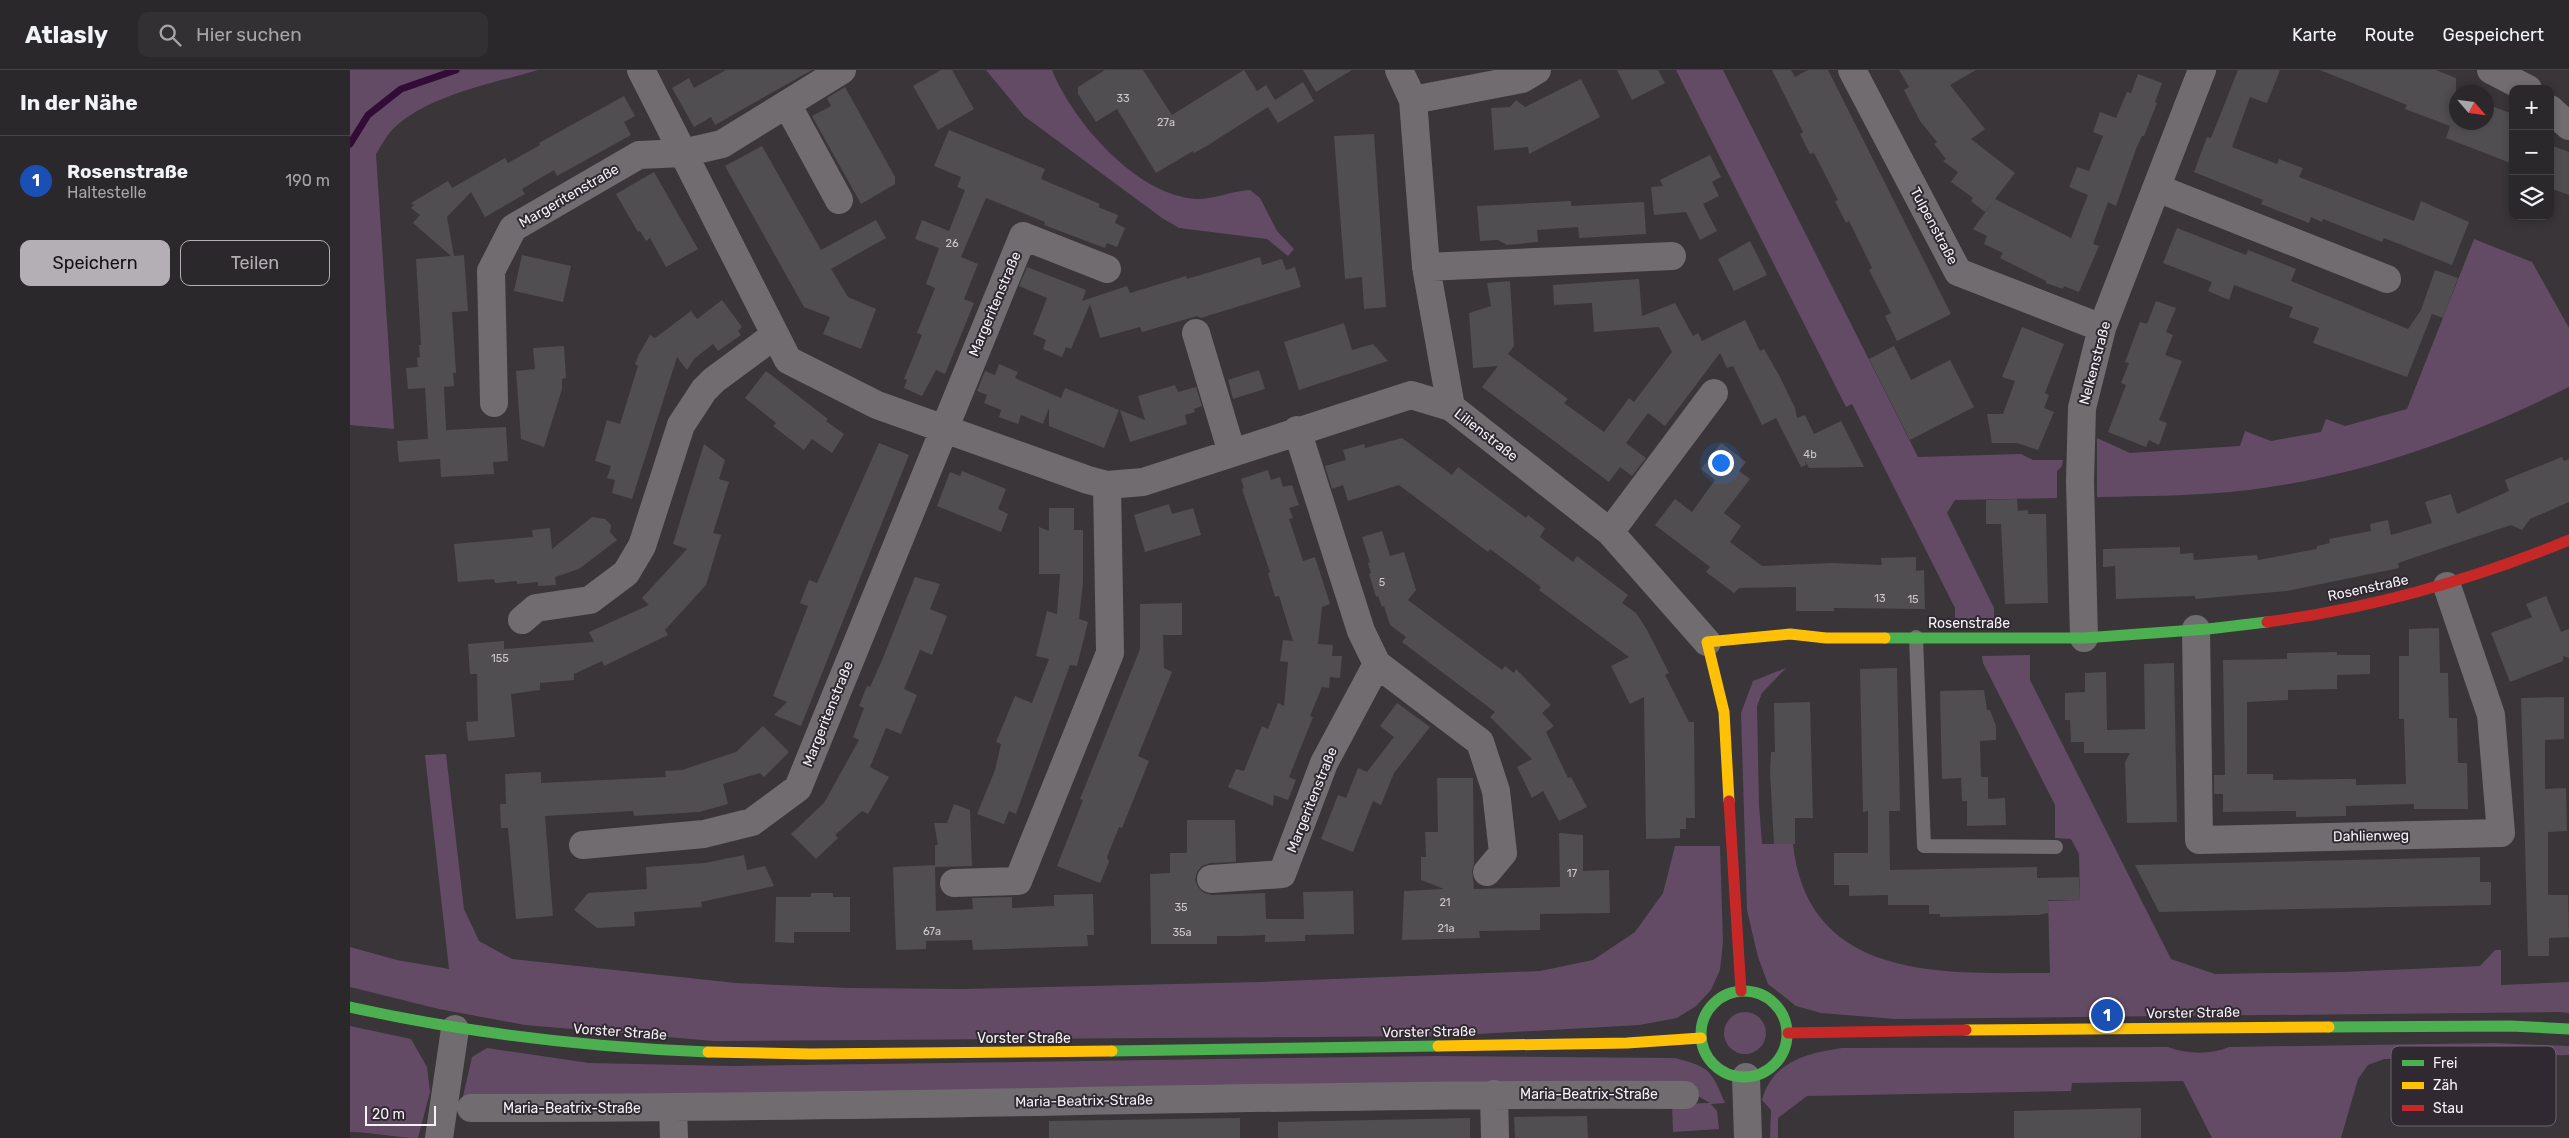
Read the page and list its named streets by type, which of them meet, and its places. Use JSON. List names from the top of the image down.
{
  "streets": {
    "main road": ["Rosenstraße", "Vorster Straße"],
    "street": [
      "Margeritenstraße",
      "Tulpenstraße",
      "Nelkenstraße",
      "Lilienstraße",
      "Dahlienweg",
      "Maria-Beatrix-Straße"
    ]
  },
  "crossings": [
    ["Tulpenstraße", "Nelkenstraße"],
    ["Nelkenstraße", "Rosenstraße"],
    ["Lilienstraße", "Rosenstraße"],
    ["Rosenstraße", "Dahlienweg"]
  ],
  "house_numbers": [
    "33",
    "27a",
    "26",
    "4b",
    "5",
    "13",
    "15",
    "155",
    "17",
    "21",
    "35",
    "21a",
    "67a",
    "35a"
  ],
  "legend": ["Frei", "Zäh", "Stau"],
  "scale_bar": "20 m",
  "north": "bottom right",
  "page": {
    "header": "Atlasly",
    "search": "Hier suchen",
    "nav": ["Karte", "Route", "Gespeichert"],
    "heading": "In der Nähe",
    "map_buttons": ["+", "−"],
    "list": [
      {
        "mark": "1",
        "name": "Rosenstraße",
        "note": "Haltestelle",
        "value": "190 m"
      }
    ],
    "buttons": ["Speichern", "Teilen"],
    "pins": "1",
    "scale": "20 m"
  }
}
